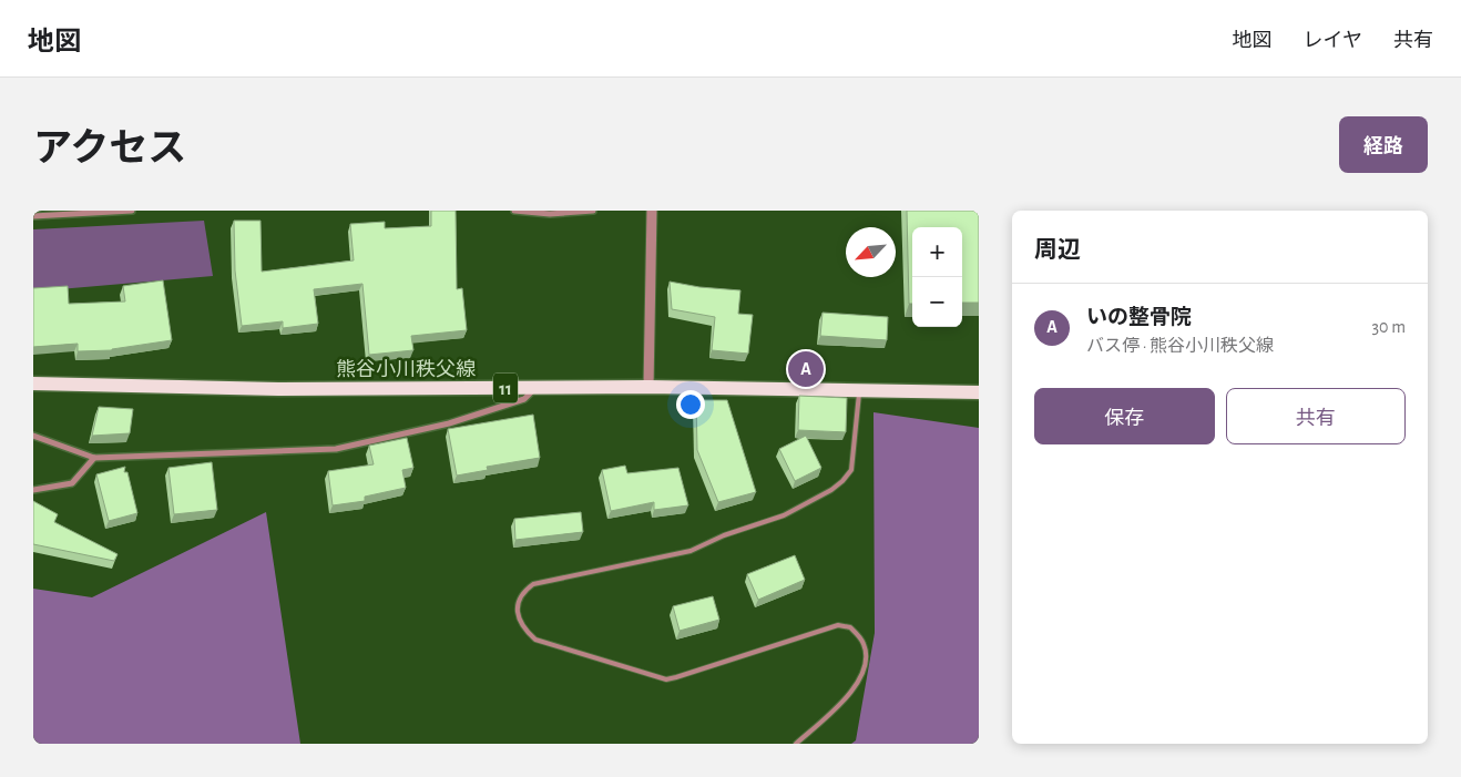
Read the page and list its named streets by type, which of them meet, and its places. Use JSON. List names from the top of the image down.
{
  "streets": {
    "main road": ["熊谷小川秩父線", "11"]
  },
  "north": "bottom left",
  "page": {
    "header": "地図",
    "nav": ["地図", "レイヤ", "共有"],
    "title": "アクセス",
    "buttons": [
      "経路",
      ["保存", "共有"]
    ],
    "heading": "周辺",
    "map_buttons": ["+", "−"],
    "list": [
      {
        "mark": "A",
        "name": "いの整骨院",
        "note": "バス停 · 熊谷小川秩父線",
        "value": "30 m"
      }
    ],
    "pins": "A"
  }
}
